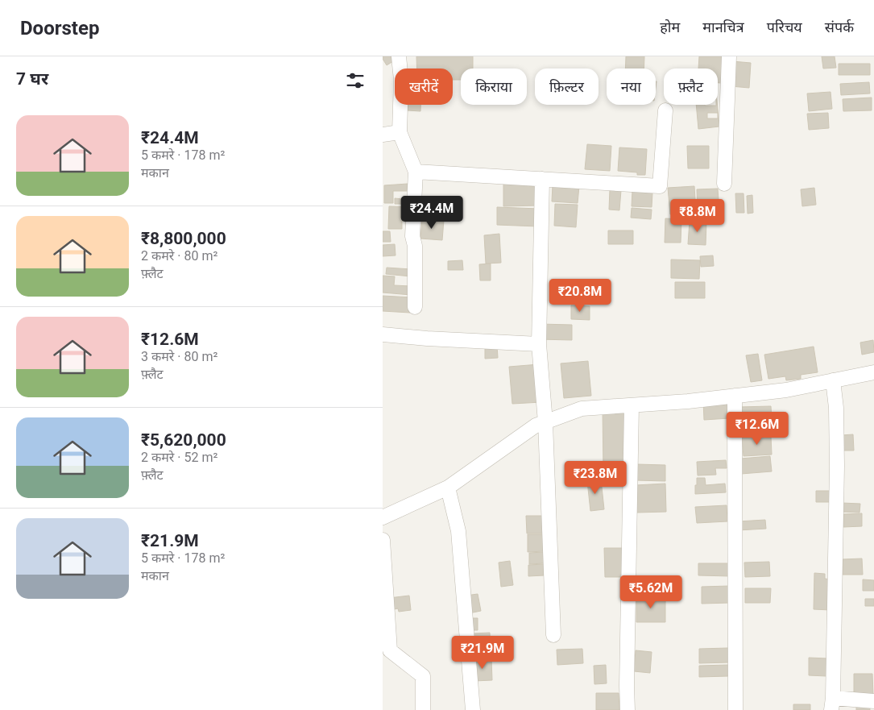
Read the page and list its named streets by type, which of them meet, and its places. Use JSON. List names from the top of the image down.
{
  "page": {
    "header": "Doorstep",
    "nav": [
      "होम",
      "मानचित्र",
      "परिचय",
      "संपर्क"
    ],
    "heading": "7 घर",
    "chip": [
      "खरीदें",
      "किराया",
      "फ़िल्टर",
      "नया",
      "फ़्लैट"
    ],
    "list": [
      {
        "name": "₹24.4M",
        "note": "5 कमरे · 178 m² · मकान"
      },
      {
        "name": "₹8,800,000",
        "note": "2 कमरे · 80 m² · फ़्लैट"
      },
      {
        "name": "₹12.6M",
        "note": "3 कमरे · 80 m² · फ़्लैट"
      },
      {
        "name": "₹5,620,000",
        "note": "2 कमरे · 52 m² · फ़्लैट"
      },
      {
        "name": "₹21.9M",
        "note": "5 कमरे · 178 m² · मकान"
      }
    ],
    "price": [
      "₹24.4M",
      "₹8.8M",
      "₹20.8M",
      "₹12.6M",
      "₹23.8M",
      "₹5.62M",
      "₹21.9M"
    ]
  }
}
